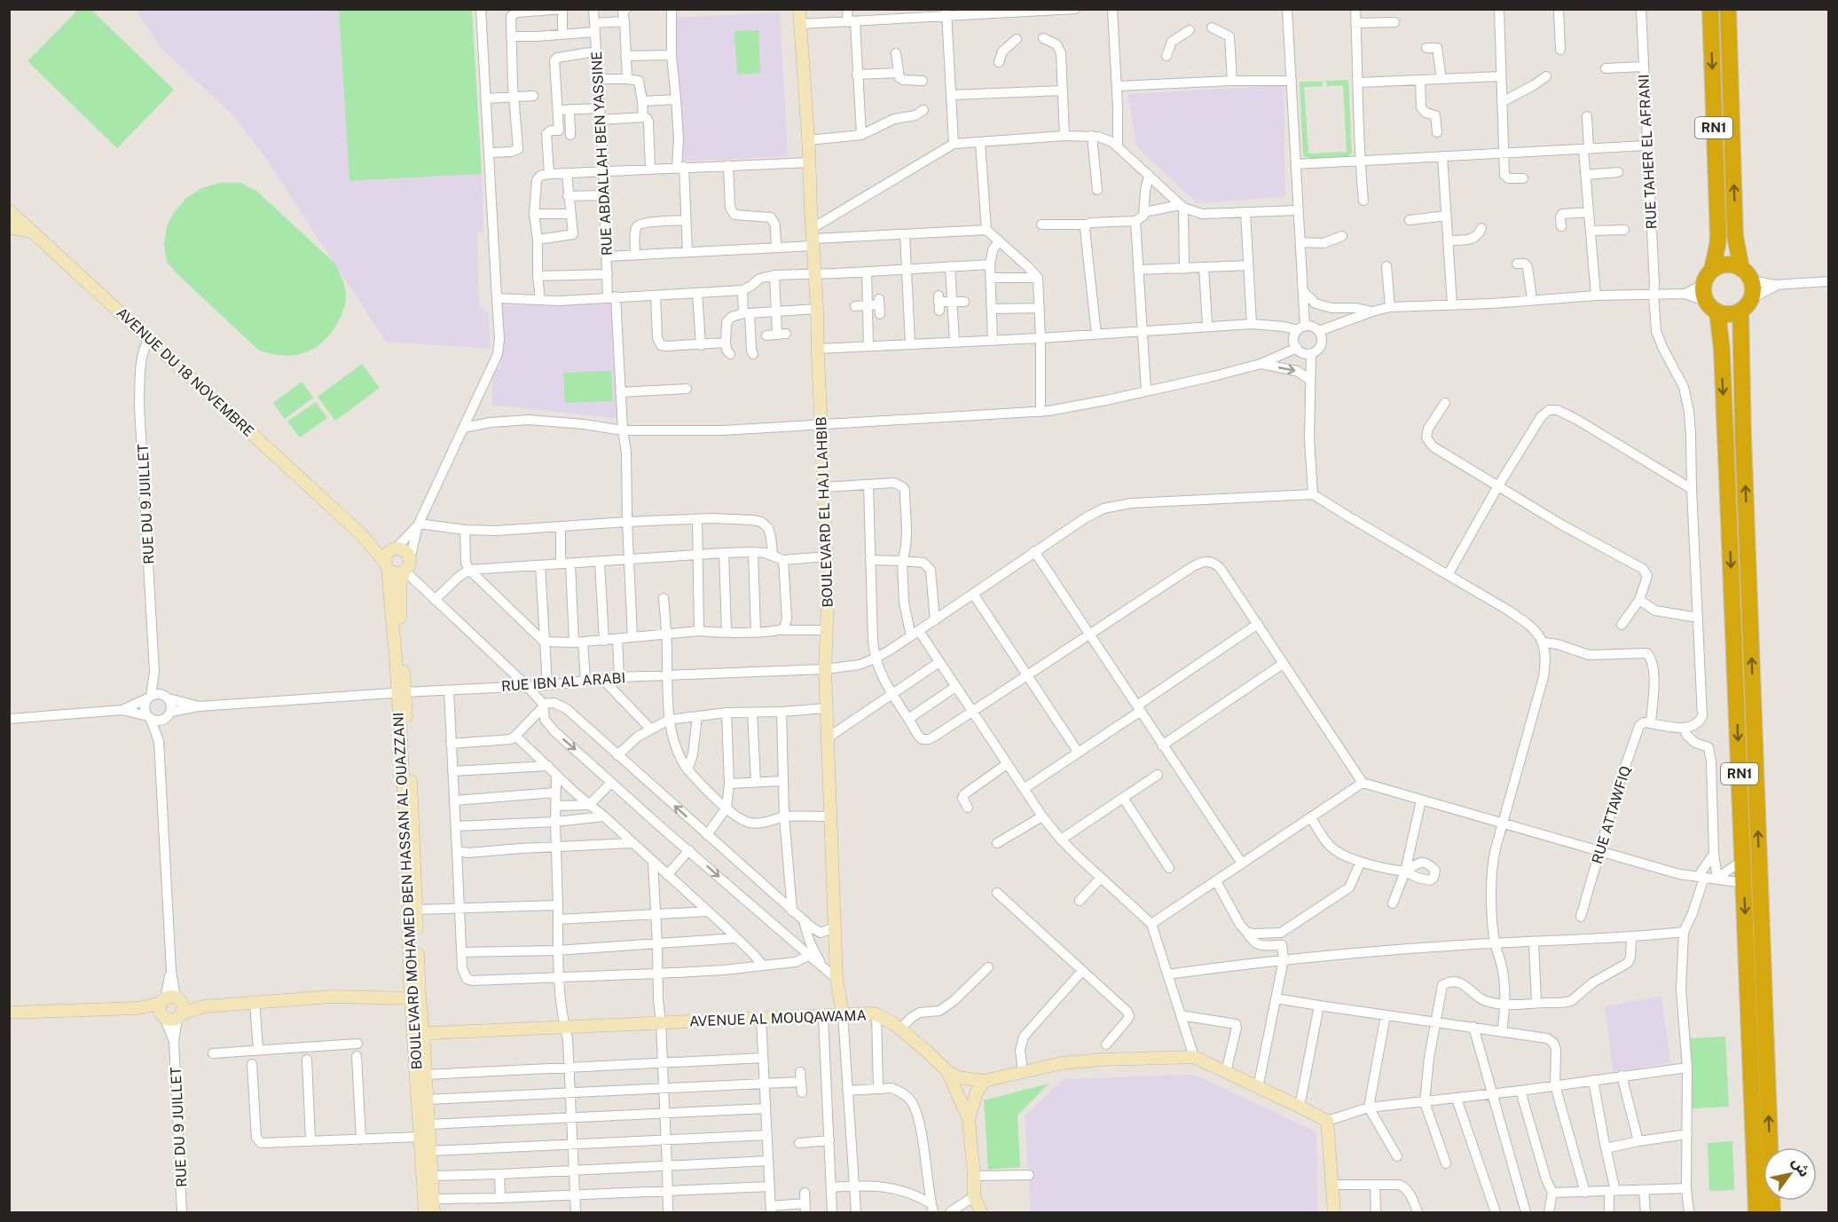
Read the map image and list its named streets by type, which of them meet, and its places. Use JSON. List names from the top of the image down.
{
  "streets": {
    "highway": ["RN1"],
    "street": [
      "RUE TAHER EL AFRANI",
      "RUE ABDALLAH BEN YASSINE",
      "AVENUE DU 18 NOVEMBRE",
      "RUE DU 9 JUILLET",
      "BOULEVARD EL HAJ LAHBIB",
      "RUE IBN AL ARABI",
      "RUE ATTAWFIQ",
      "BOULEVARD MOHAMED BEN HASSAN AL OUAZZANI",
      "AVENUE AL MOUQAWAMA"
    ]
  },
  "crossings": [
    ["AVENUE DU 18 NOVEMBRE", "RUE DU 9 JUILLET"],
    ["AVENUE DU 18 NOVEMBRE", "BOULEVARD MOHAMED BEN HASSAN AL OUAZZANI"],
    ["RUE DU 9 JUILLET", "RUE IBN AL ARABI"],
    ["BOULEVARD EL HAJ LAHBIB", "RUE IBN AL ARABI"],
    ["BOULEVARD EL HAJ LAHBIB", "AVENUE AL MOUQAWAMA"],
    ["RUE IBN AL ARABI", "BOULEVARD MOHAMED BEN HASSAN AL OUAZZANI"],
    ["BOULEVARD MOHAMED BEN HASSAN AL OUAZZANI", "AVENUE AL MOUQAWAMA"]
  ],
  "north": "top right"
}
